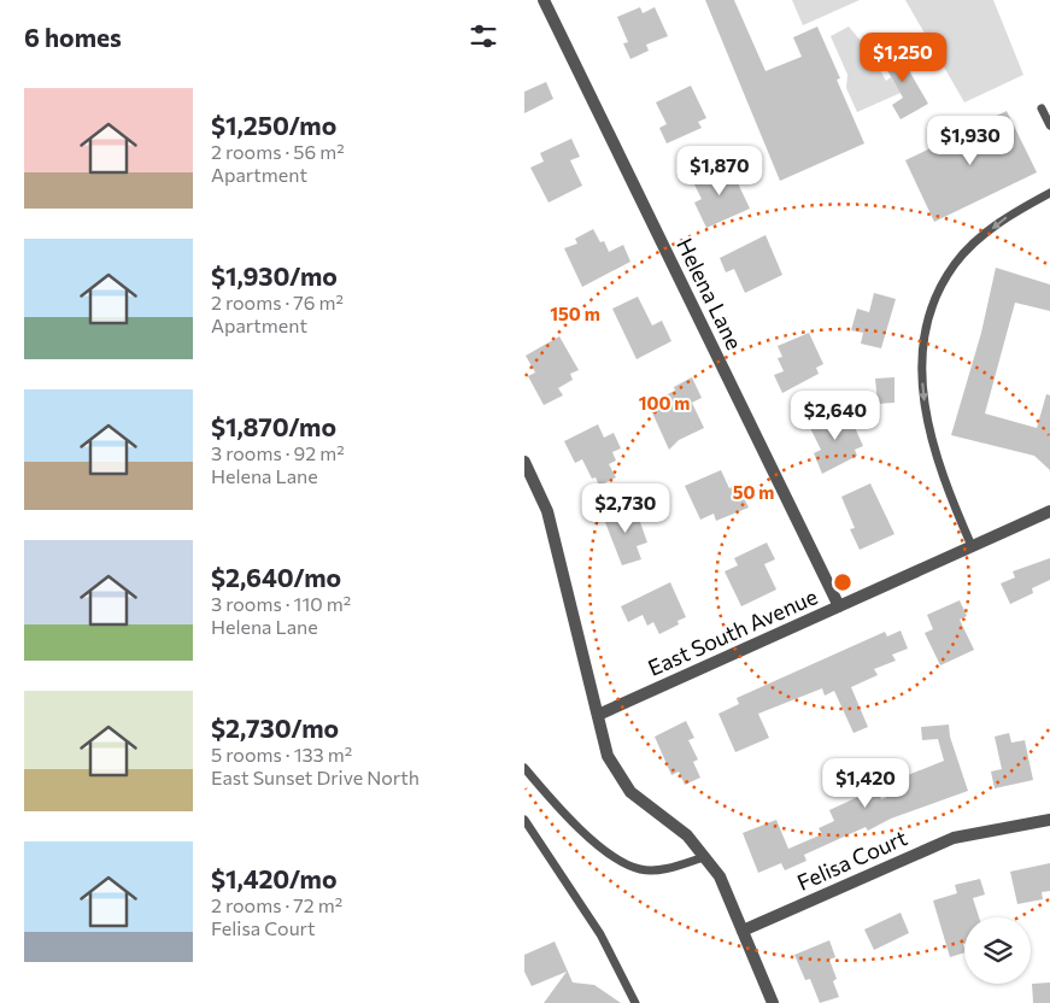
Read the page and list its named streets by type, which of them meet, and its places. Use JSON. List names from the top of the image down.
{
  "streets": {
    "street": ["Helena Lane", "East South Avenue", "Felisa Court"]
  },
  "crossings": [
    ["Helena Lane", "East South Avenue"]
  ],
  "page": {
    "heading": "6 homes",
    "price": [
      "$1,250",
      "$1,930",
      "$1,870",
      "$2,640",
      "$2,730",
      "$1,420"
    ],
    "list": [
      {
        "name": "$1,250/mo",
        "note": "2 rooms · 56 m² · Apartment"
      },
      {
        "name": "$1,930/mo",
        "note": "2 rooms · 76 m² · Apartment"
      },
      {
        "name": "$1,870/mo",
        "note": "3 rooms · 92 m² · Helena Lane"
      },
      {
        "name": "$2,640/mo",
        "note": "3 rooms · 110 m² · Helena Lane"
      },
      {
        "name": "$2,730/mo",
        "note": "5 rooms · 133 m² · East Sunset Drive North"
      },
      {
        "name": "$1,420/mo",
        "note": "2 rooms · 72 m² · Felisa Court"
      }
    ]
  },
  "rings": ["150 m", "100 m", "50 m"]
}
